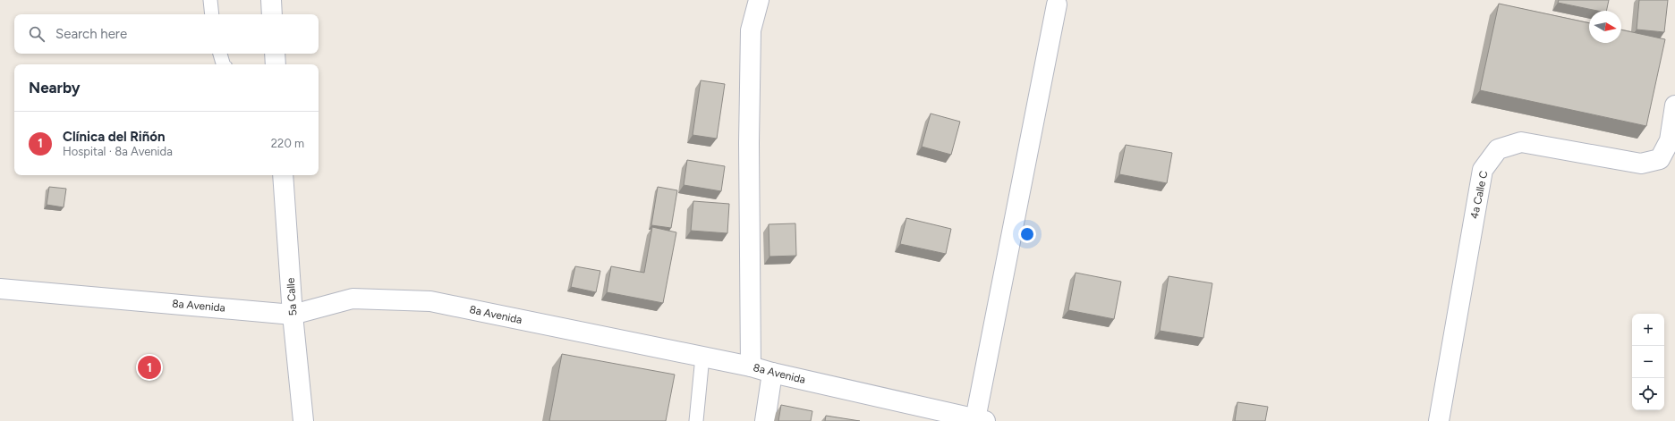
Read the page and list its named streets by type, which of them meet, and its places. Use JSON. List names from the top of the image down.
{
  "streets": {
    "street": ["4a Calle C", "5a Calle", "8a Avenida"]
  },
  "crossings": [
    ["5a Calle", "8a Avenida"]
  ],
  "north": "right",
  "page": {
    "search": "Search here",
    "heading": "Nearby",
    "list": [
      {
        "mark": "1",
        "name": "Clínica del Riñón",
        "note": "Hospital · 8a Avenida",
        "value": "220 m"
      }
    ],
    "map_buttons": ["+", "−"],
    "pins": "1"
  }
}
